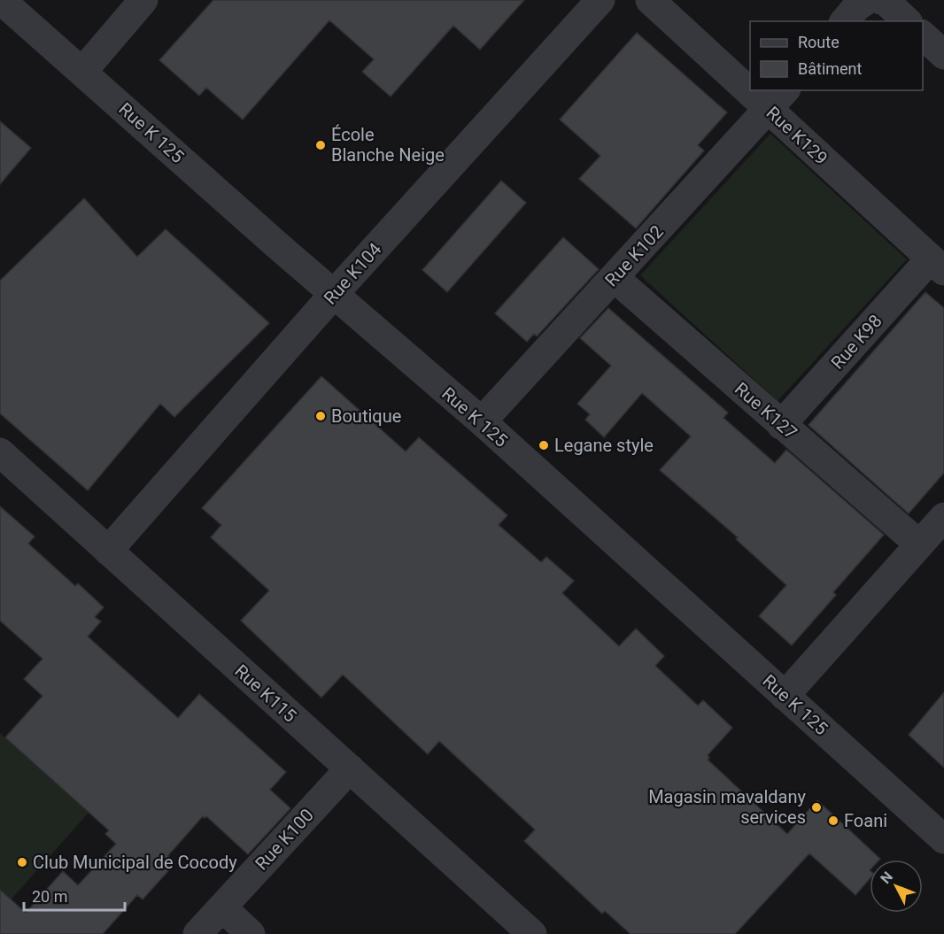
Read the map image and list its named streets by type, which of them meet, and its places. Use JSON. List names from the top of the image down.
{
  "streets": {
    "street": [
      "Rue K 125",
      "Rue K129",
      "Rue K102",
      "Rue K104",
      "Rue K98",
      "Rue K127",
      "Rue K115",
      "Rue K100"
    ]
  },
  "crossings": [
    ["Rue K 125", "Rue K102"],
    ["Rue K 125", "Rue K104"],
    ["Rue K129", "Rue K102"],
    ["Rue K129", "Rue K98"],
    ["Rue K102", "Rue K127"],
    ["Rue K104", "Rue K115"],
    ["Rue K98", "Rue K127"],
    ["Rue K115", "Rue K100"]
  ],
  "places": [
    "École Blanche Neige",
    "Boutique",
    "Legane style",
    "Magasin mavaldany services",
    "Foani",
    "Club Municipal de Cocody"
  ],
  "legend": ["Route", "Bâtiment"],
  "scale_bar": "20 m",
  "north": "top left"
}
